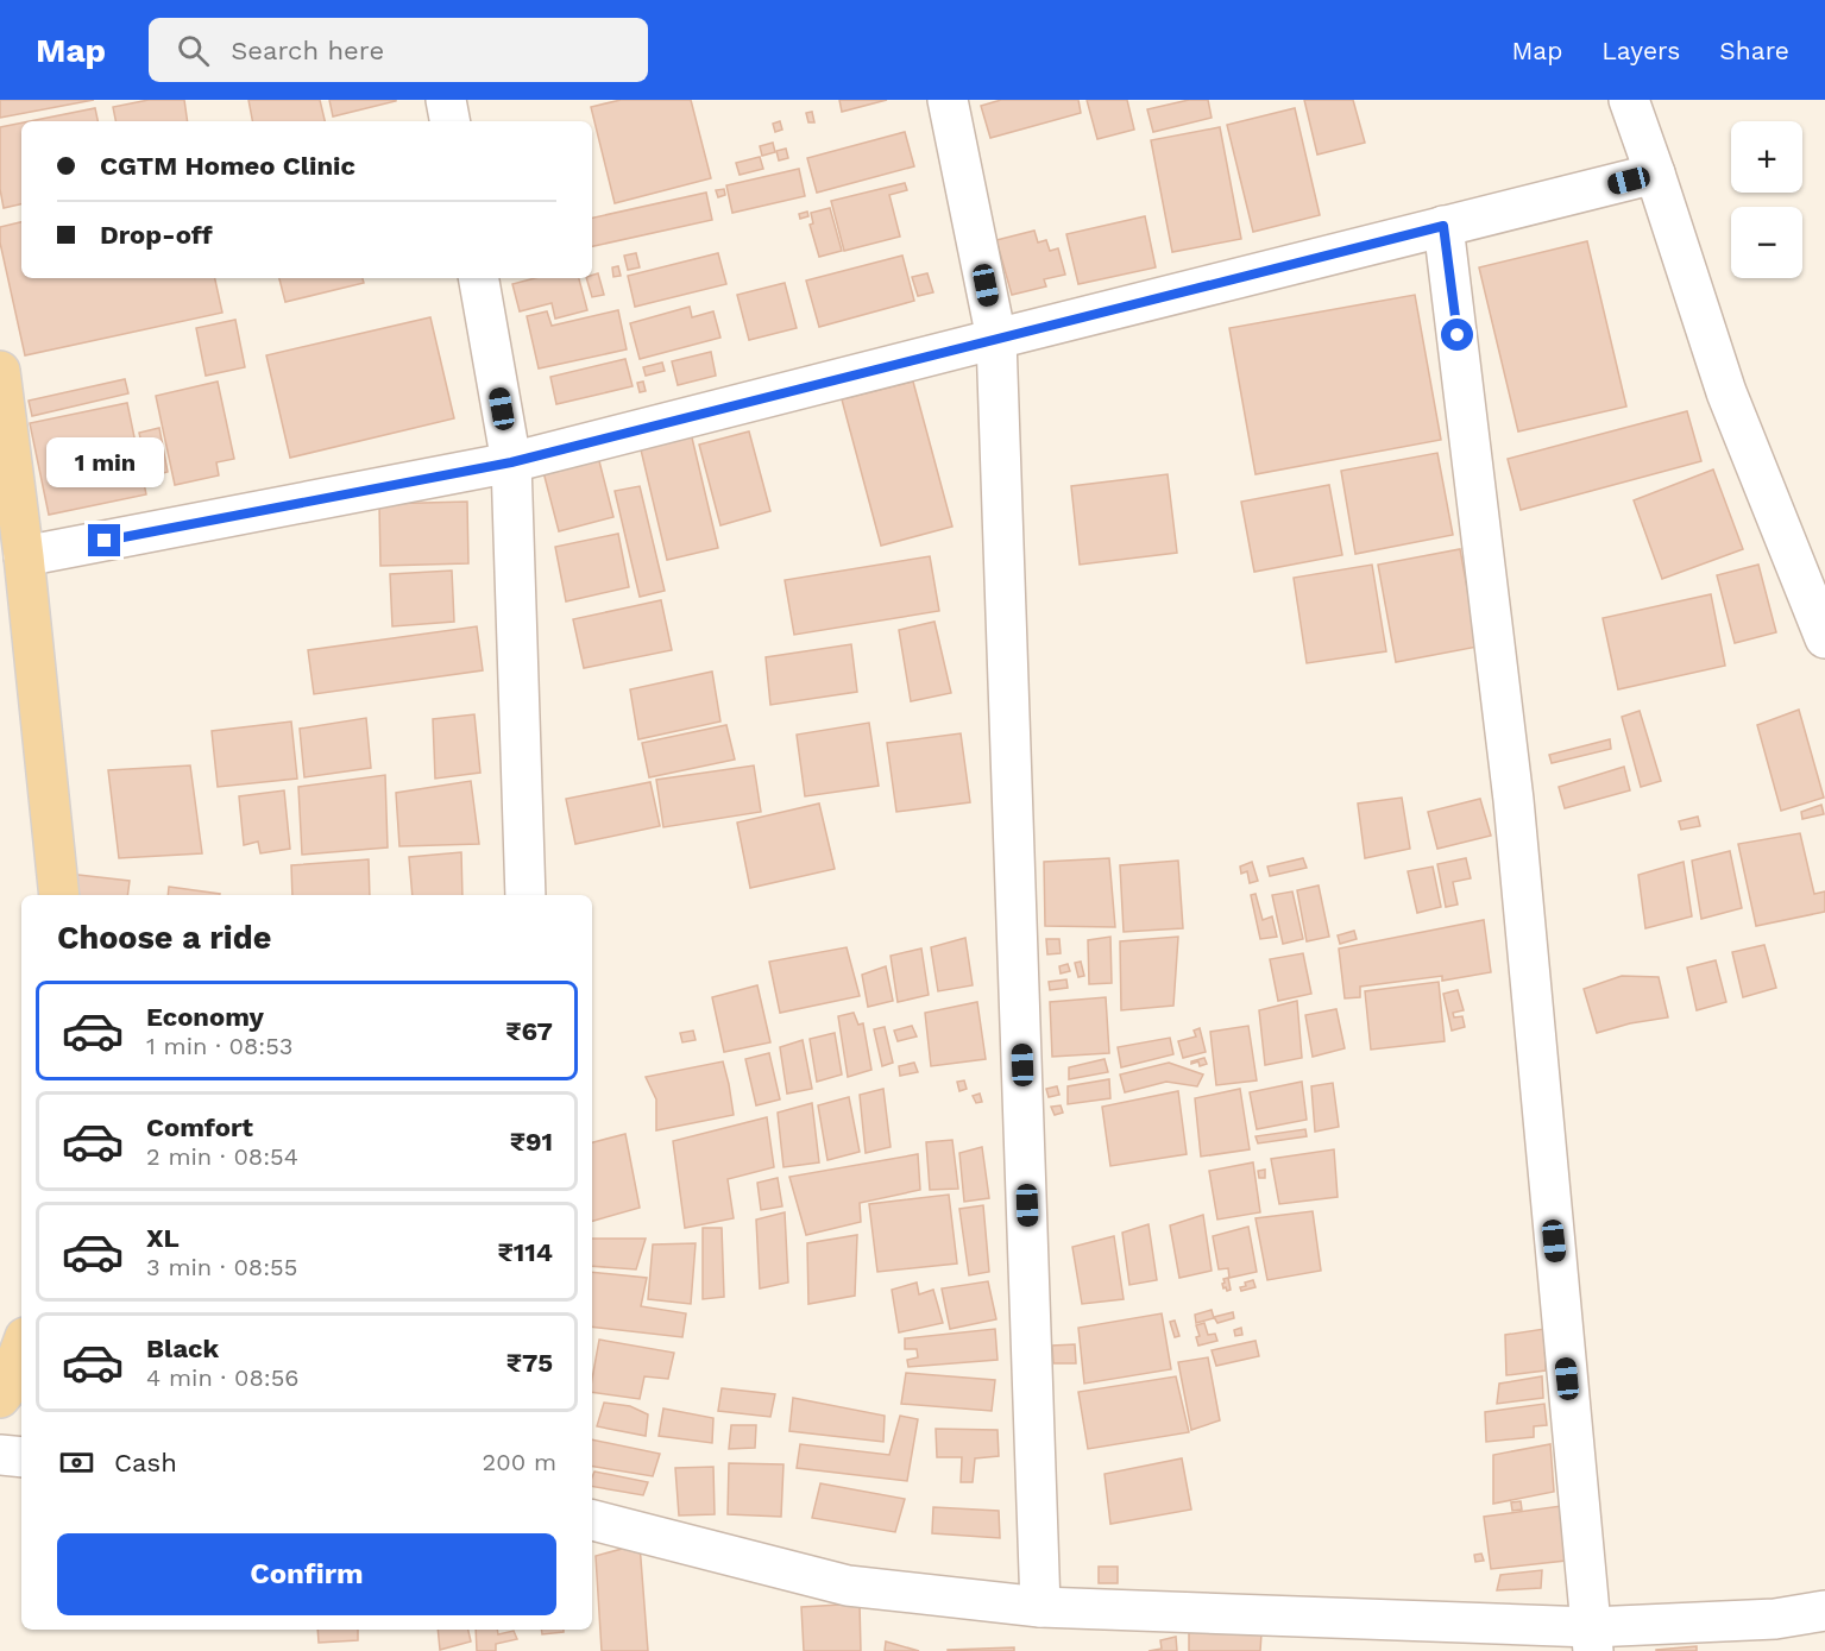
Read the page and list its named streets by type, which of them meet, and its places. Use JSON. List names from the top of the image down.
{
  "page": {
    "header": "Map",
    "search": "Search here",
    "nav": ["Map", "Layers", "Share"],
    "map_buttons": ["+", "−"],
    "banner": ["CGTM Homeo Clinic", "Drop-off"],
    "bubble": "1 min",
    "heading": "Choose a ride",
    "list": [
      {
        "name": "Economy",
        "note": "1 min · 08:53",
        "value": "₹67"
      },
      {
        "name": "Comfort",
        "note": "2 min · 08:54",
        "value": "₹91"
      },
      {
        "name": "XL",
        "note": "3 min · 08:55",
        "value": "₹114"
      },
      {
        "name": "Black",
        "note": "4 min · 08:56",
        "value": "₹75"
      }
    ],
    "pay": ["Cash", "200 m"],
    "buttons": "Confirm"
  }
}
